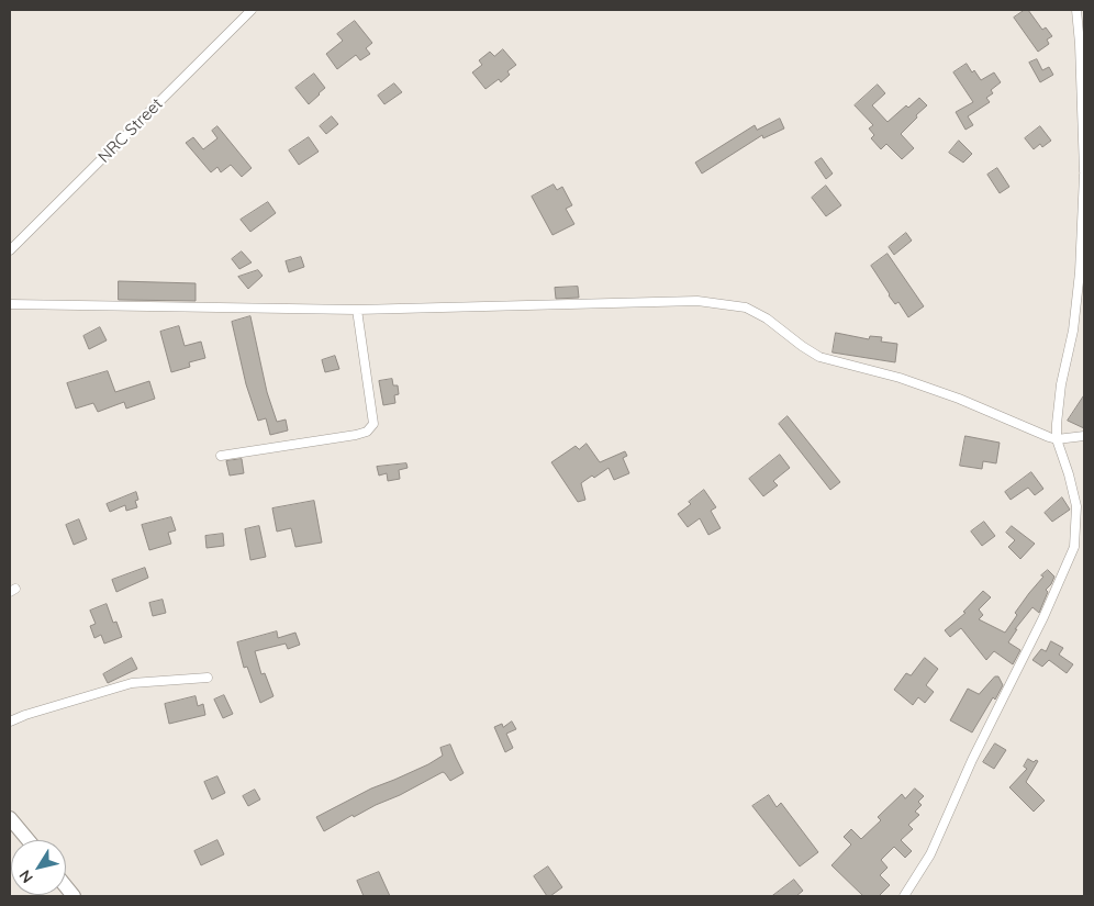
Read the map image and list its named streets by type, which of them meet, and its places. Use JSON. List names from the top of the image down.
{
  "streets": {
    "street": ["NRC Street"]
  },
  "north": "bottom left"
}
